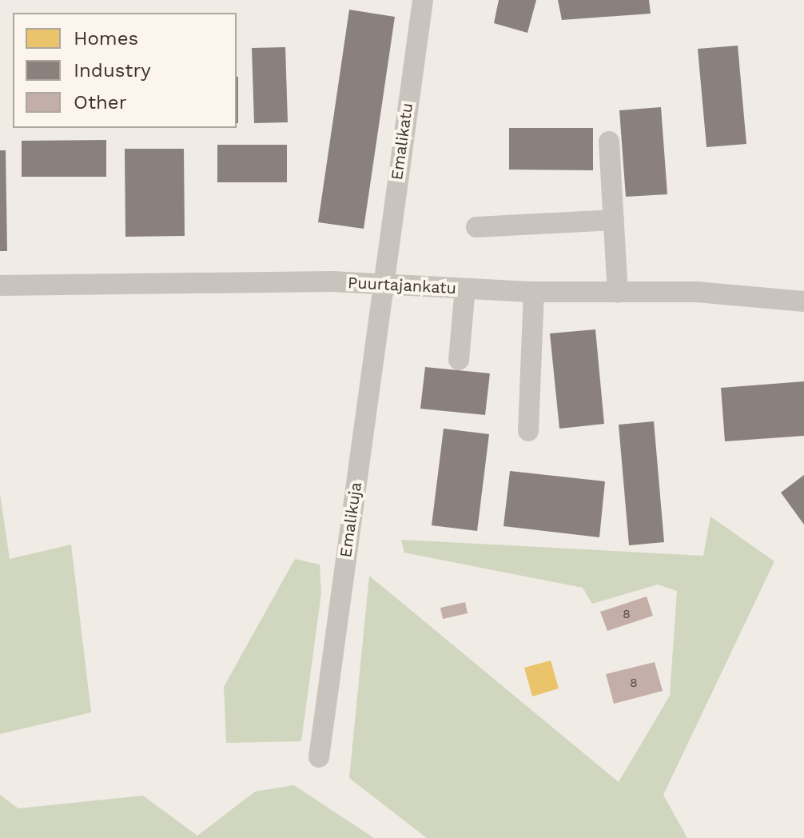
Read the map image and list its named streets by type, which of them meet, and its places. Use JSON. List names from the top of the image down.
{
  "streets": {
    "street": ["Emalikatu", "Puurtajankatu", "Emalikuja"]
  },
  "crossings": [
    ["Emalikatu", "Puurtajankatu"],
    ["Emalikatu", "Emalikuja"],
    ["Puurtajankatu", "Emalikuja"]
  ],
  "house_numbers": ["8", "8"],
  "legend": ["Homes", "Industry", "Other"]
}
